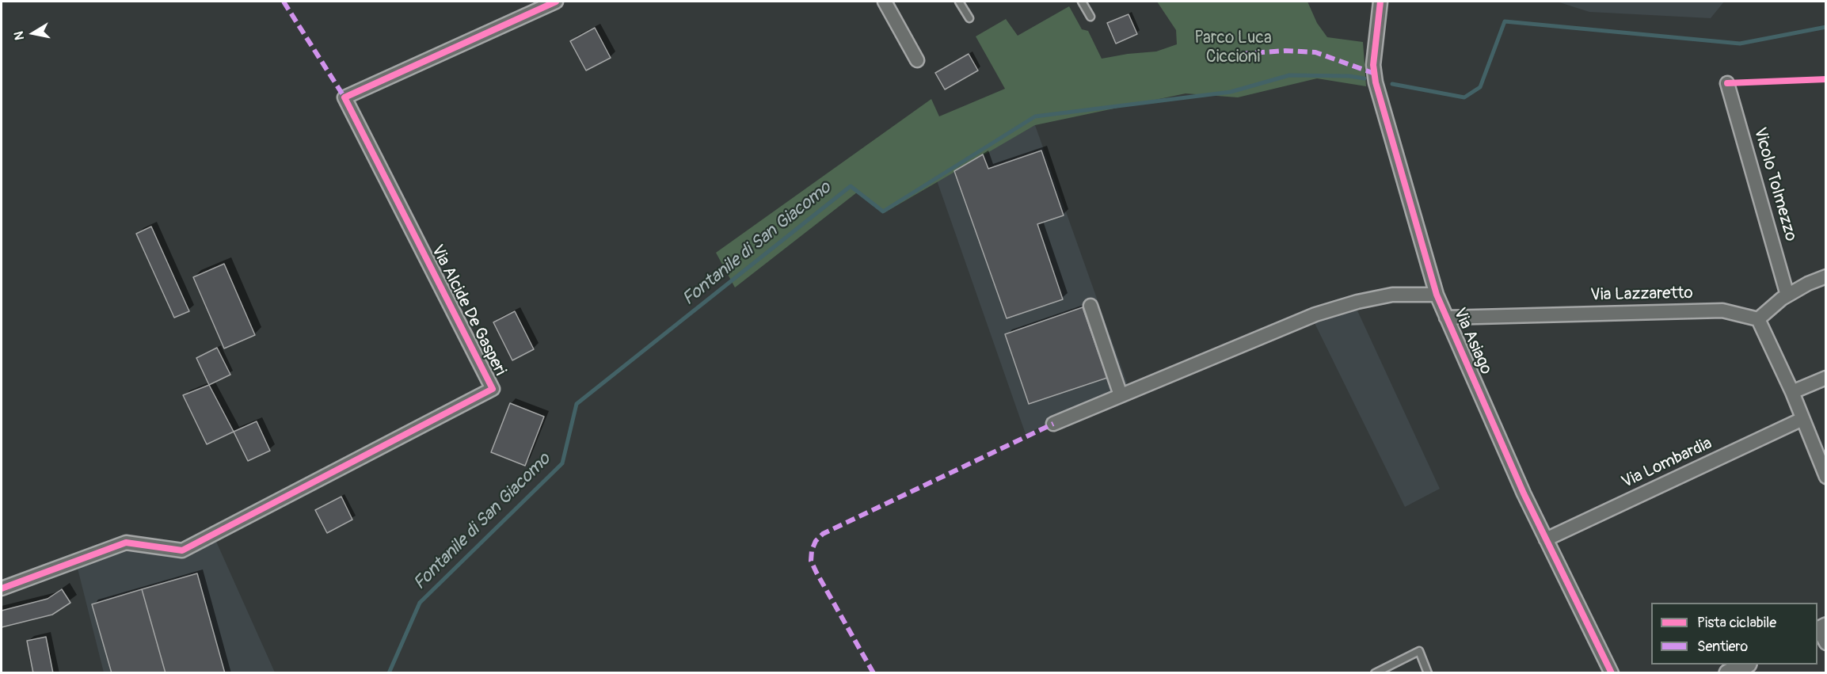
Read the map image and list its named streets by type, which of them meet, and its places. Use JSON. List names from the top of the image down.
{
  "streets": {
    "street": [
      "Vicolo Tolmezzo",
      "Via Lazzaretto",
      "Via Alcide De Gasperi",
      "Via Asiago",
      "Via Lombardia"
    ]
  },
  "crossings": [
    ["Via Lazzaretto", "Via Asiago"],
    ["Via Asiago", "Via Lombardia"]
  ],
  "water": ["Fontanile di San Giacomo"],
  "parks": ["Parco Luca Ciccioni"],
  "legend": ["Pista ciclabile", "Sentiero"],
  "north": "left"
}
